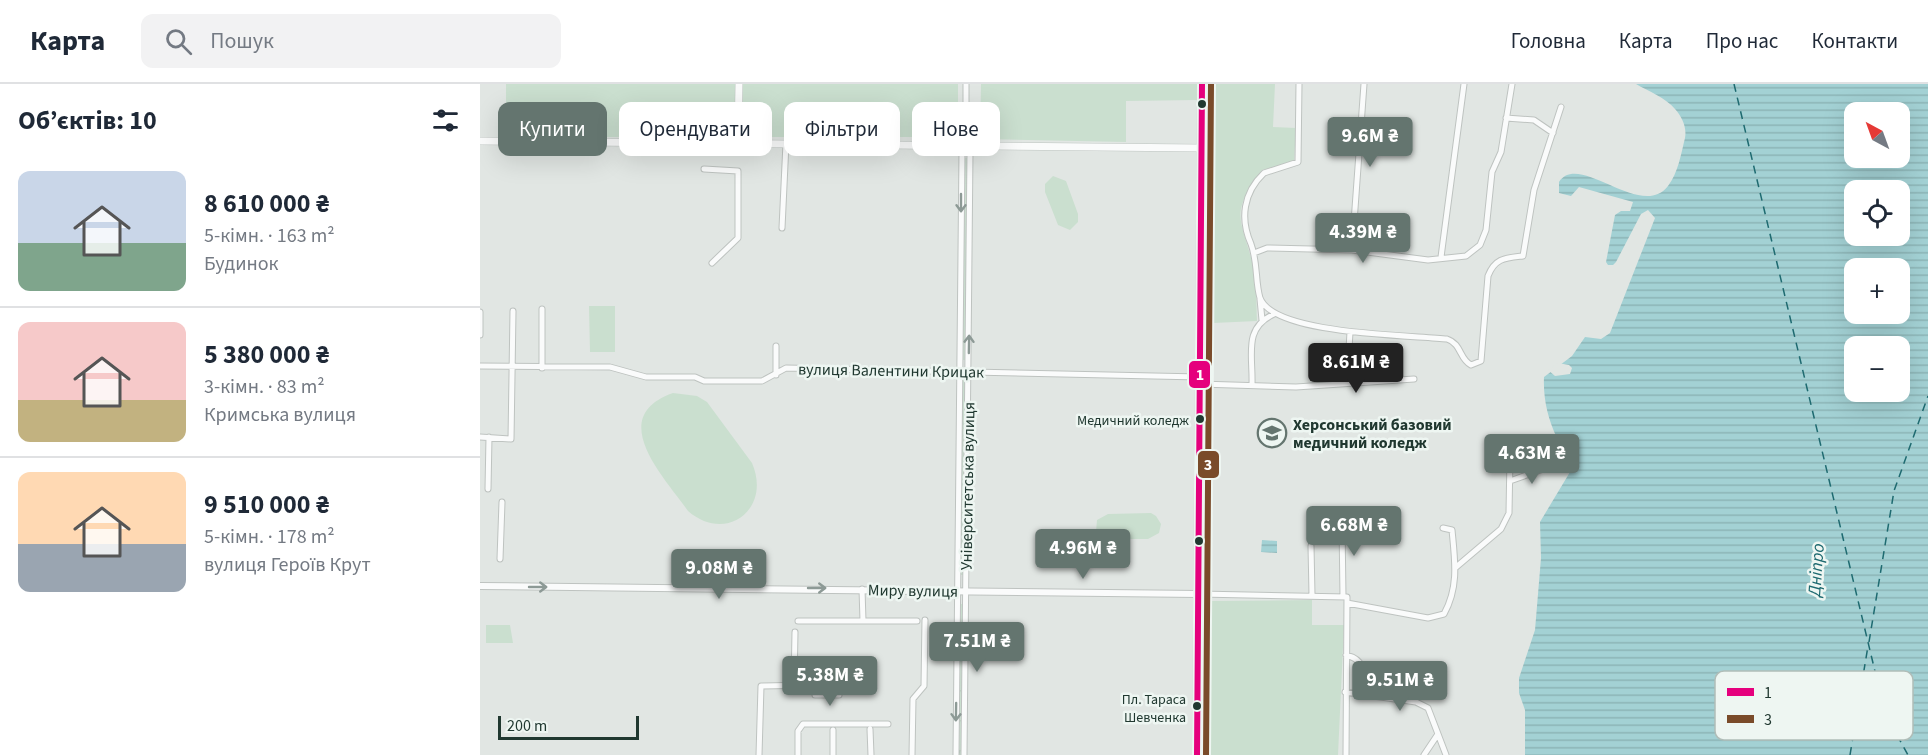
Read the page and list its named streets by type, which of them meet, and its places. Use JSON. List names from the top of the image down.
{
  "streets": {
    "street": ["вулиця Валентини Крицак", "Університетська вулиця", "Миру вулиця"]
  },
  "crossings": [
    ["вулиця Валентини Крицак", "Університетська вулиця"],
    ["Університетська вулиця", "Миру вулиця"]
  ],
  "one_way": ["Миру вулиця"],
  "water": ["Дніпро"],
  "places": {
    "other": ["Медичний коледж", "Пл. Тараса Шевченка"],
    "school or university": ["Херсонський базовий медичний коледж"]
  },
  "lines": ["transit line 1", "transit line 3"],
  "legend": ["1", "3"],
  "scale_bar": "200 m",
  "north": "top left",
  "page": {
    "header": "Карта",
    "search": "Пошук",
    "nav": [
      "Головна",
      "Карта",
      "Про нас",
      "Контакти"
    ],
    "heading": "Об’єктів: 10",
    "map_buttons": ["+", "−"],
    "chip": [
      "Купити",
      "Орендувати",
      "Фільтри",
      "Нове"
    ],
    "price": [
      "9.6M ₴",
      "4.39M ₴",
      "8.61M ₴",
      "4.63M ₴",
      "6.68M ₴",
      "4.96M ₴",
      "9.08M ₴",
      "7.51M ₴",
      "5.38M ₴",
      "9.51M ₴"
    ],
    "list": [
      {
        "name": "8 610 000 ₴",
        "note": "5-кімн. · 163 m² · Будинок"
      },
      {
        "name": "5 380 000 ₴",
        "note": "3-кімн. · 83 m² · Кримська вулиця"
      },
      {
        "name": "9 510 000 ₴",
        "note": "5-кімн. · 178 m² · вулиця Героїв Крут"
      }
    ],
    "scale": "200 m"
  }
}
